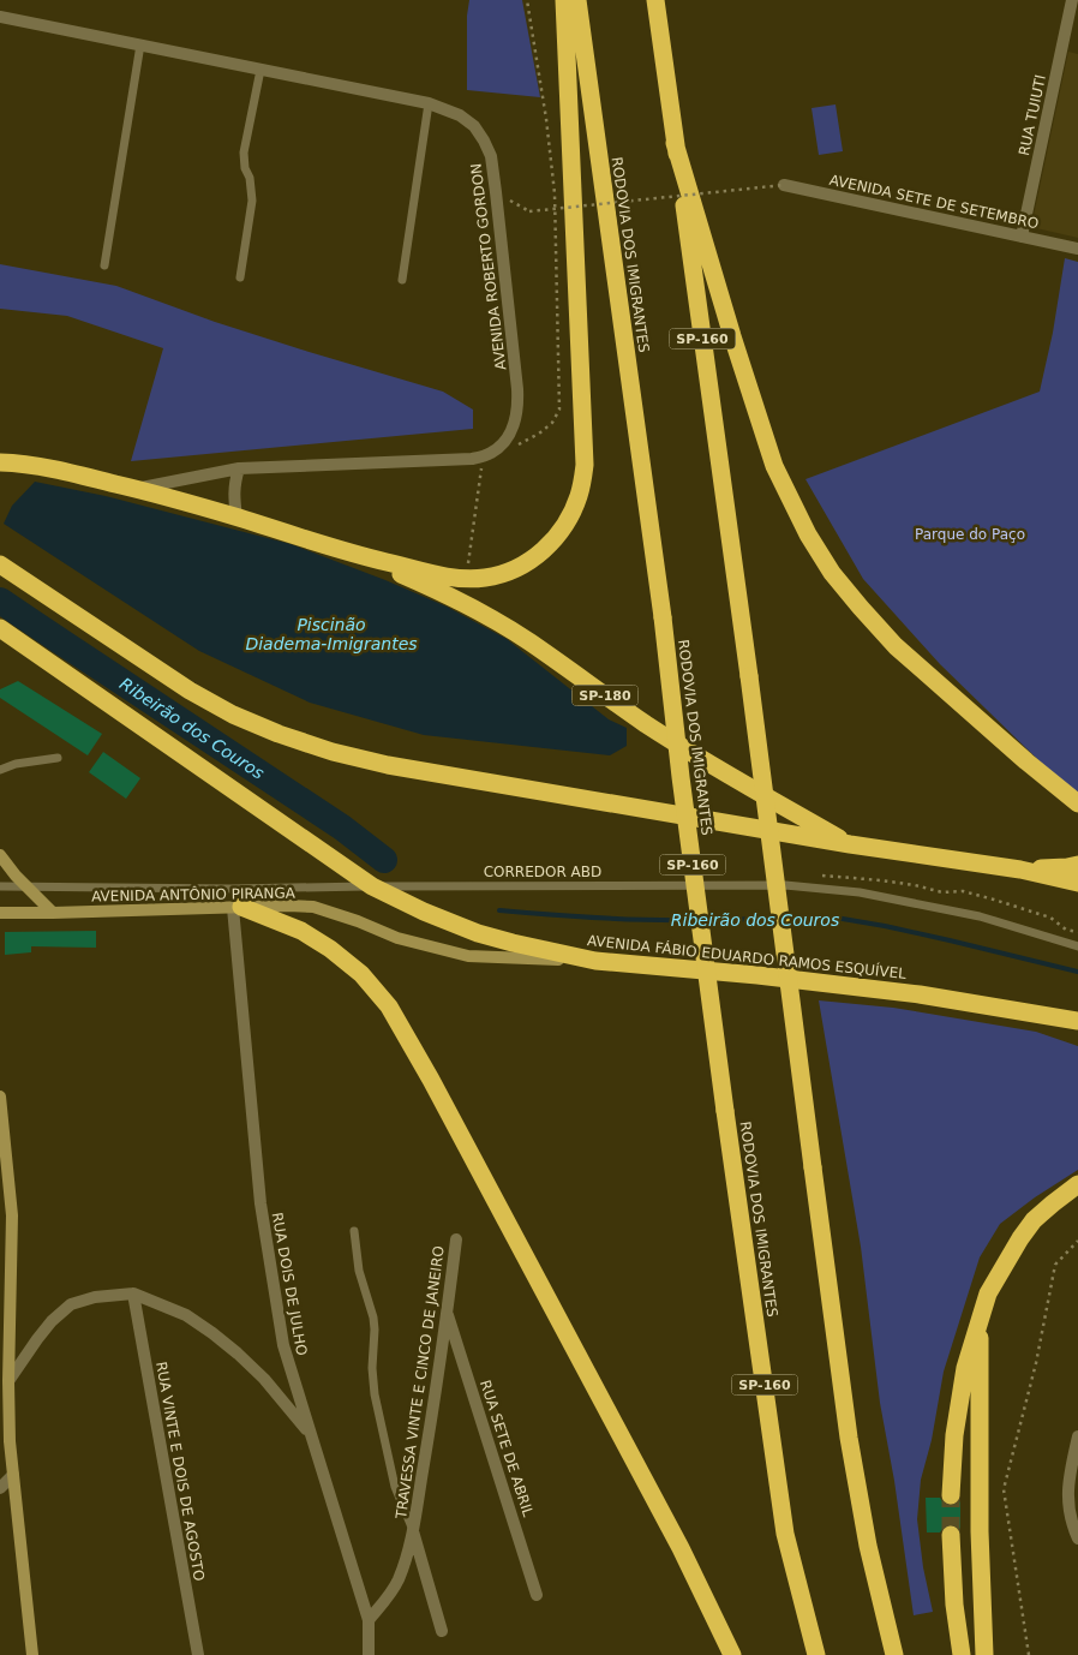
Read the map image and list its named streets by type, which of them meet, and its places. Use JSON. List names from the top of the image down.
{
  "streets": {
    "highway": [
      "RODOVIA DOS IMIGRANTES",
      "SP-160",
      "SP-180",
      "AVENIDA FÁBIO EDUARDO RAMOS ESQUÍVEL"
    ],
    "main road": ["AVENIDA ANTÔNIO PIRANGA"],
    "street": [
      "RUA TUIUTI",
      "AVENIDA SETE DE SETEMBRO",
      "AVENIDA ROBERTO GORDON",
      "RUA DOIS DE JULHO",
      "TRAVESSA VINTE E CINCO DE JANEIRO",
      "RUA SETE DE ABRIL",
      "RUA VINTE E DOIS DE AGOSTO"
    ],
    "lane": ["CORREDOR ABD"]
  },
  "crossings": [
    ["RUA TUIUTI", "AVENIDA SETE DE SETEMBRO"],
    ["AVENIDA ROBERTO GORDON", "SP-180"],
    ["CORREDOR ABD", "AVENIDA FÁBIO EDUARDO RAMOS ESQUÍVEL"],
    ["AVENIDA ANTÔNIO PIRANGA", "AVENIDA FÁBIO EDUARDO RAMOS ESQUÍVEL"],
    ["AVENIDA ANTÔNIO PIRANGA", "RUA DOIS DE JULHO"],
    ["RUA DOIS DE JULHO", "TRAVESSA VINTE E CINCO DE JANEIRO"],
    ["TRAVESSA VINTE E CINCO DE JANEIRO", "RUA SETE DE ABRIL"]
  ],
  "water": ["Piscinão Diadema-Imigrantes", "Ribeirão dos Couros"],
  "parks": ["Parque do Paço"]
}
